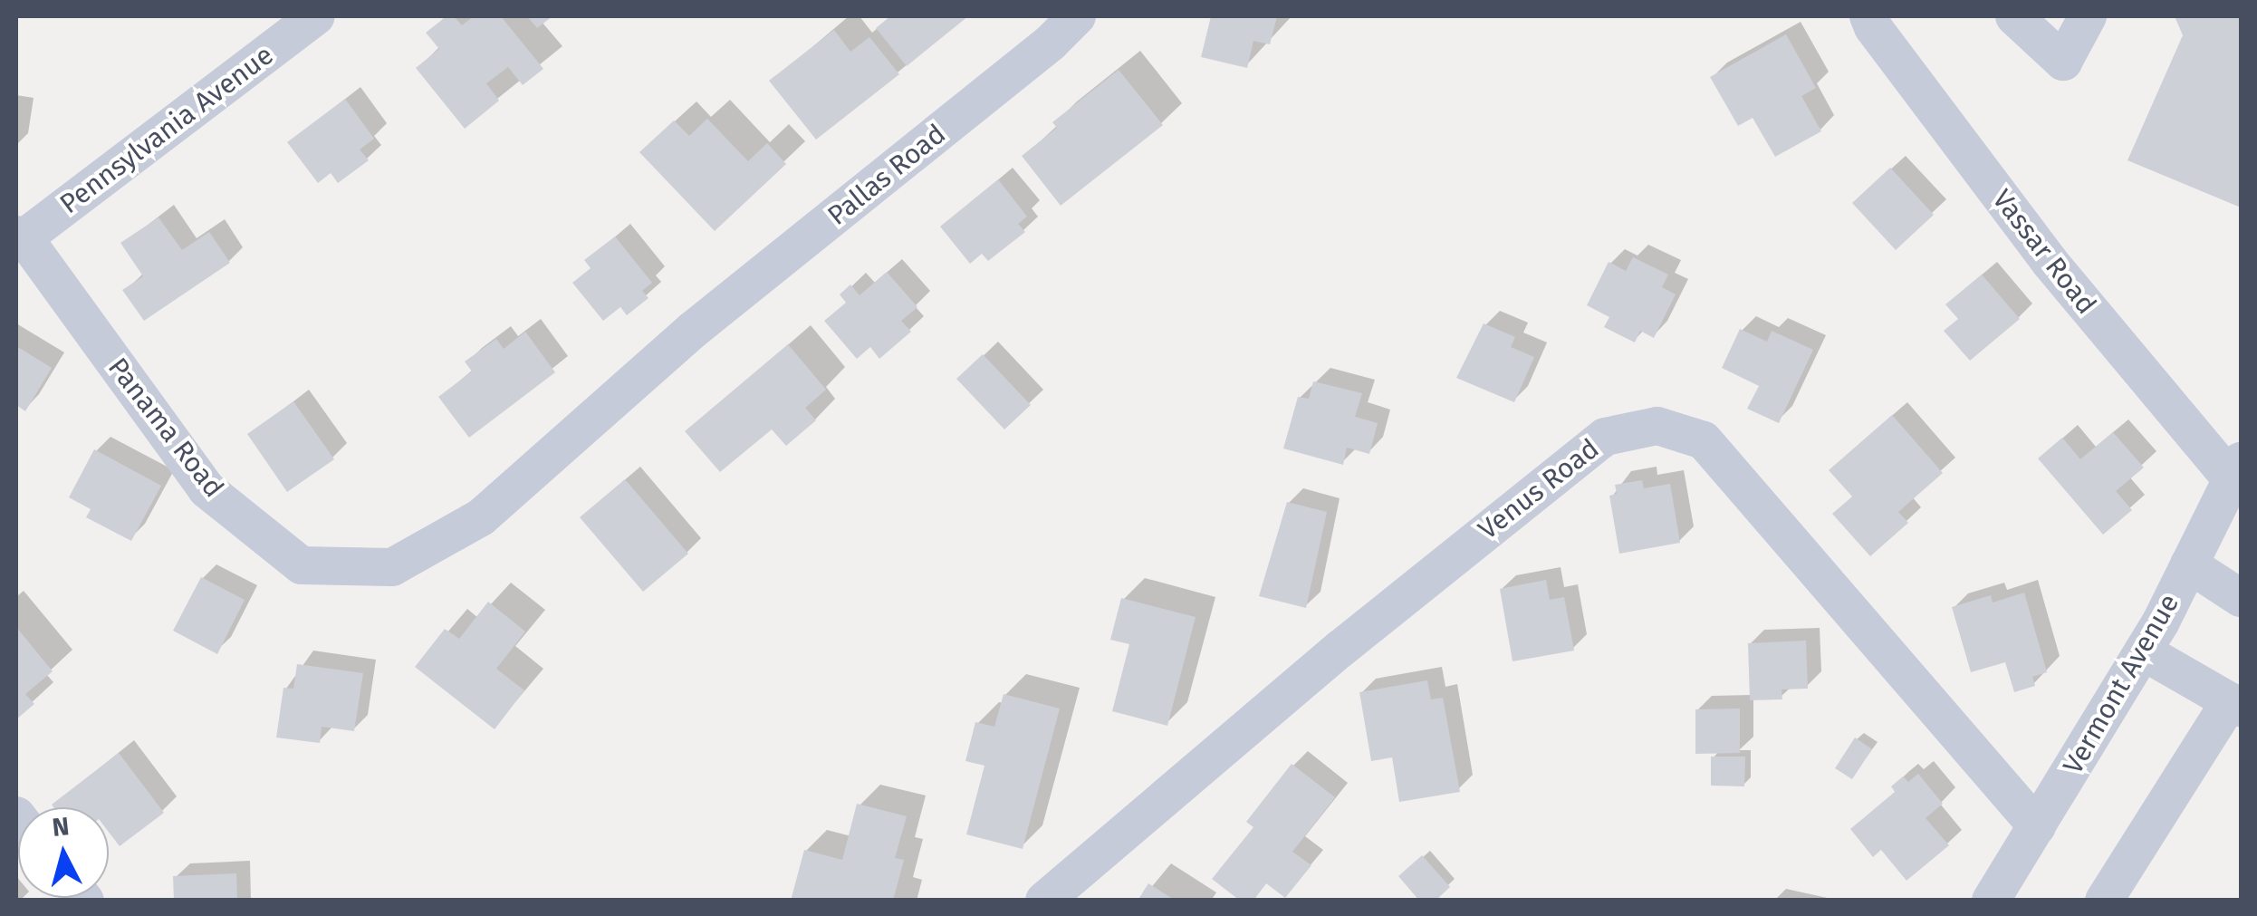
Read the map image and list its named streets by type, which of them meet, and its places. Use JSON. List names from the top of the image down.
{
  "streets": {
    "street": [
      "Pennsylvania Avenue",
      "Pallas Road",
      "Vassar Road",
      "Panama Road",
      "Venus Road",
      "Vermont Avenue"
    ]
  },
  "crossings": [
    ["Pennsylvania Avenue", "Panama Road"],
    ["Pallas Road", "Panama Road"],
    ["Vassar Road", "Vermont Avenue"],
    ["Venus Road", "Vermont Avenue"]
  ],
  "north": "top"
}
